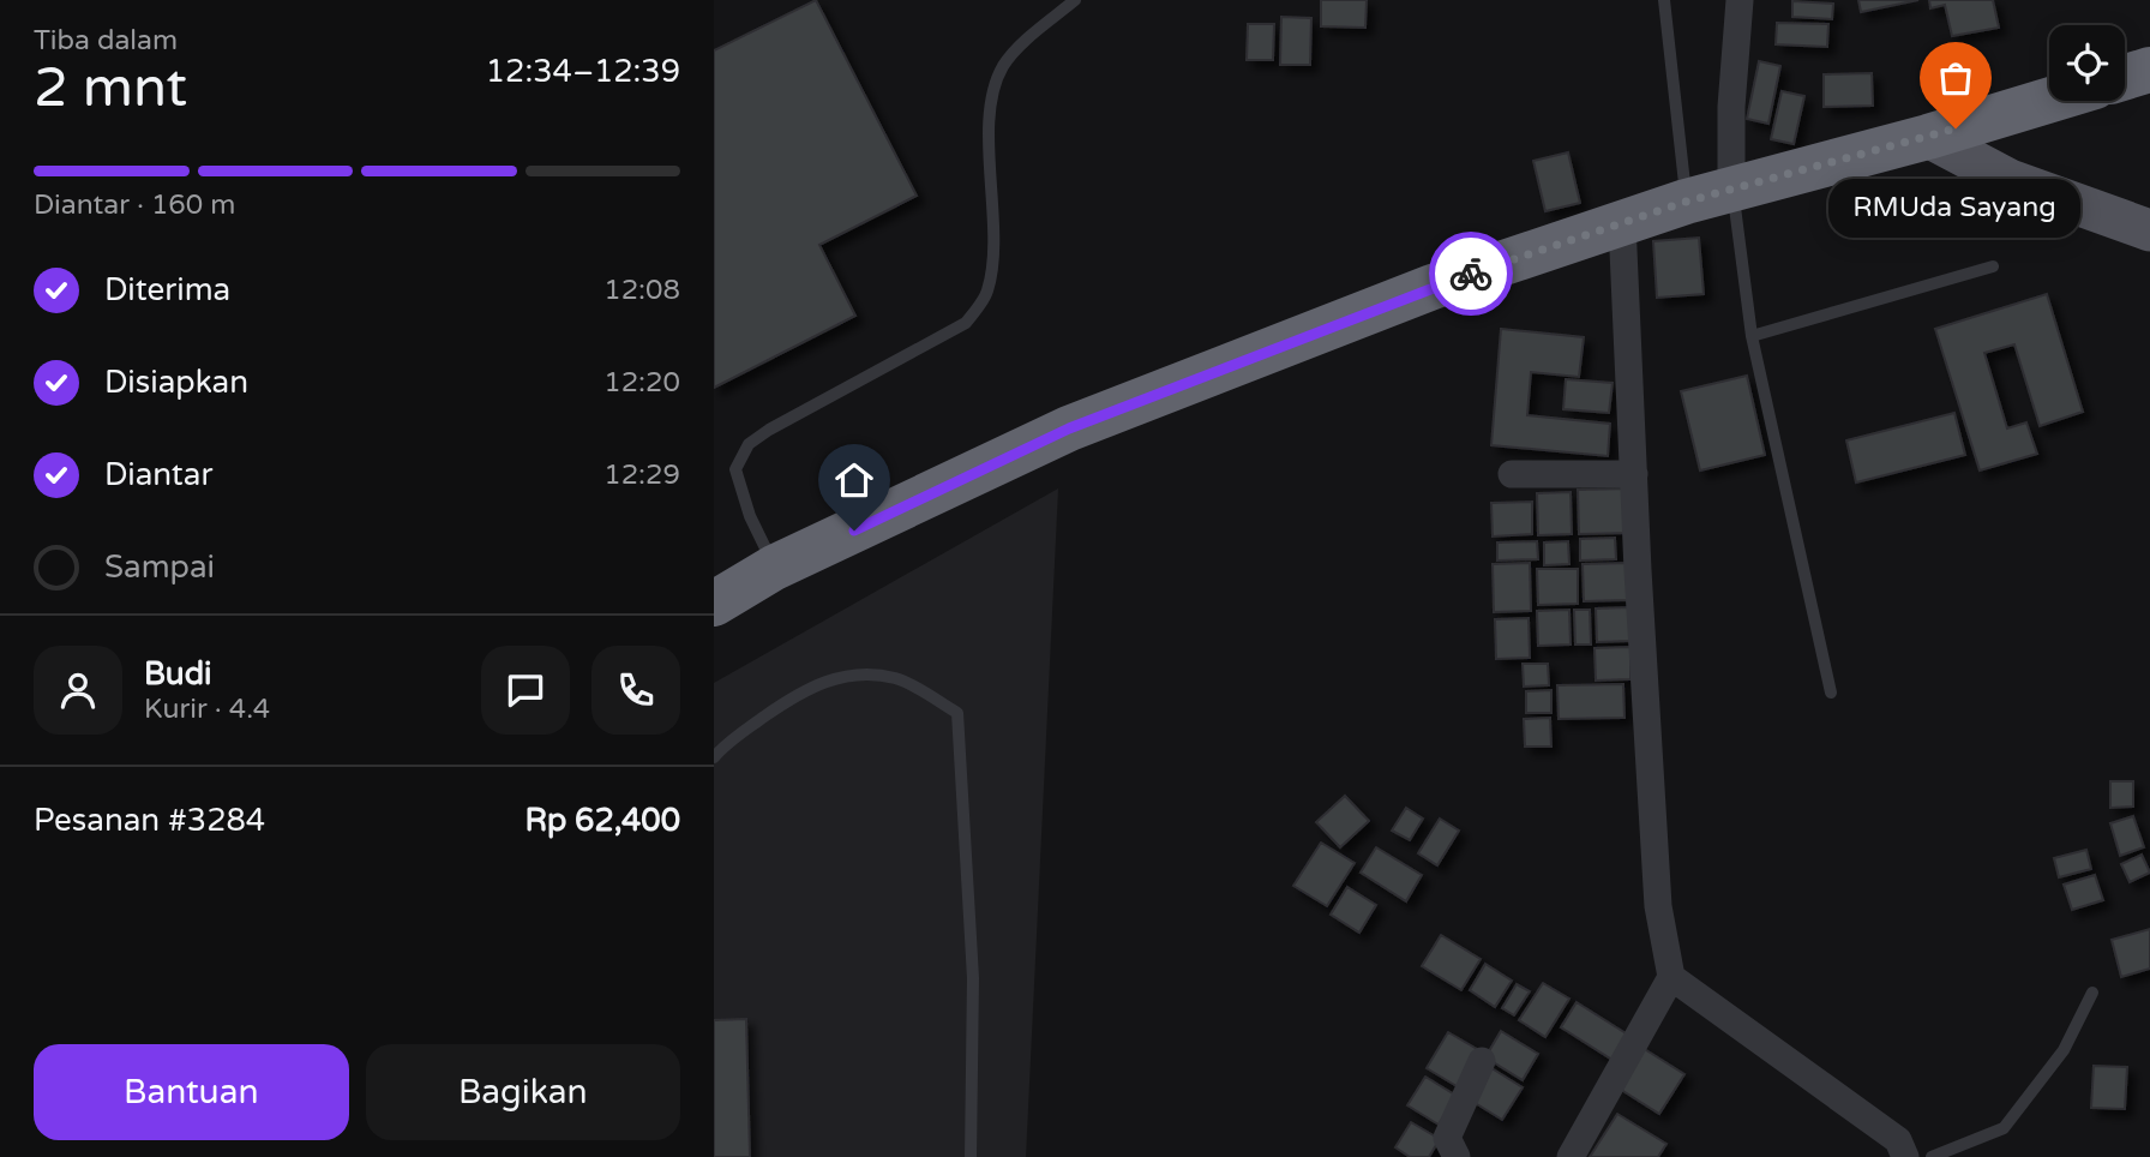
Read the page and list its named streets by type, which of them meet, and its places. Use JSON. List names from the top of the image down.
{
  "places": ["RMUda Sayang"],
  "page": {
    "heading": ["2 mnt", "Tiba dalam", "12:34–12:39"],
    "panel": [
      "Budi",
      "Kurir · 4.4",
      "Pesanan #3284",
      "Rp 62,400"
    ],
    "bar": "Diantar · 160 m",
    "bubble": "RMUda Sayang",
    "list": [
      ["Diterima", "12:08"],
      ["Disiapkan", "12:20"],
      ["Diantar", "12:29"],
      "Sampai"
    ],
    "buttons": ["Bantuan", "Bagikan"]
  }
}
